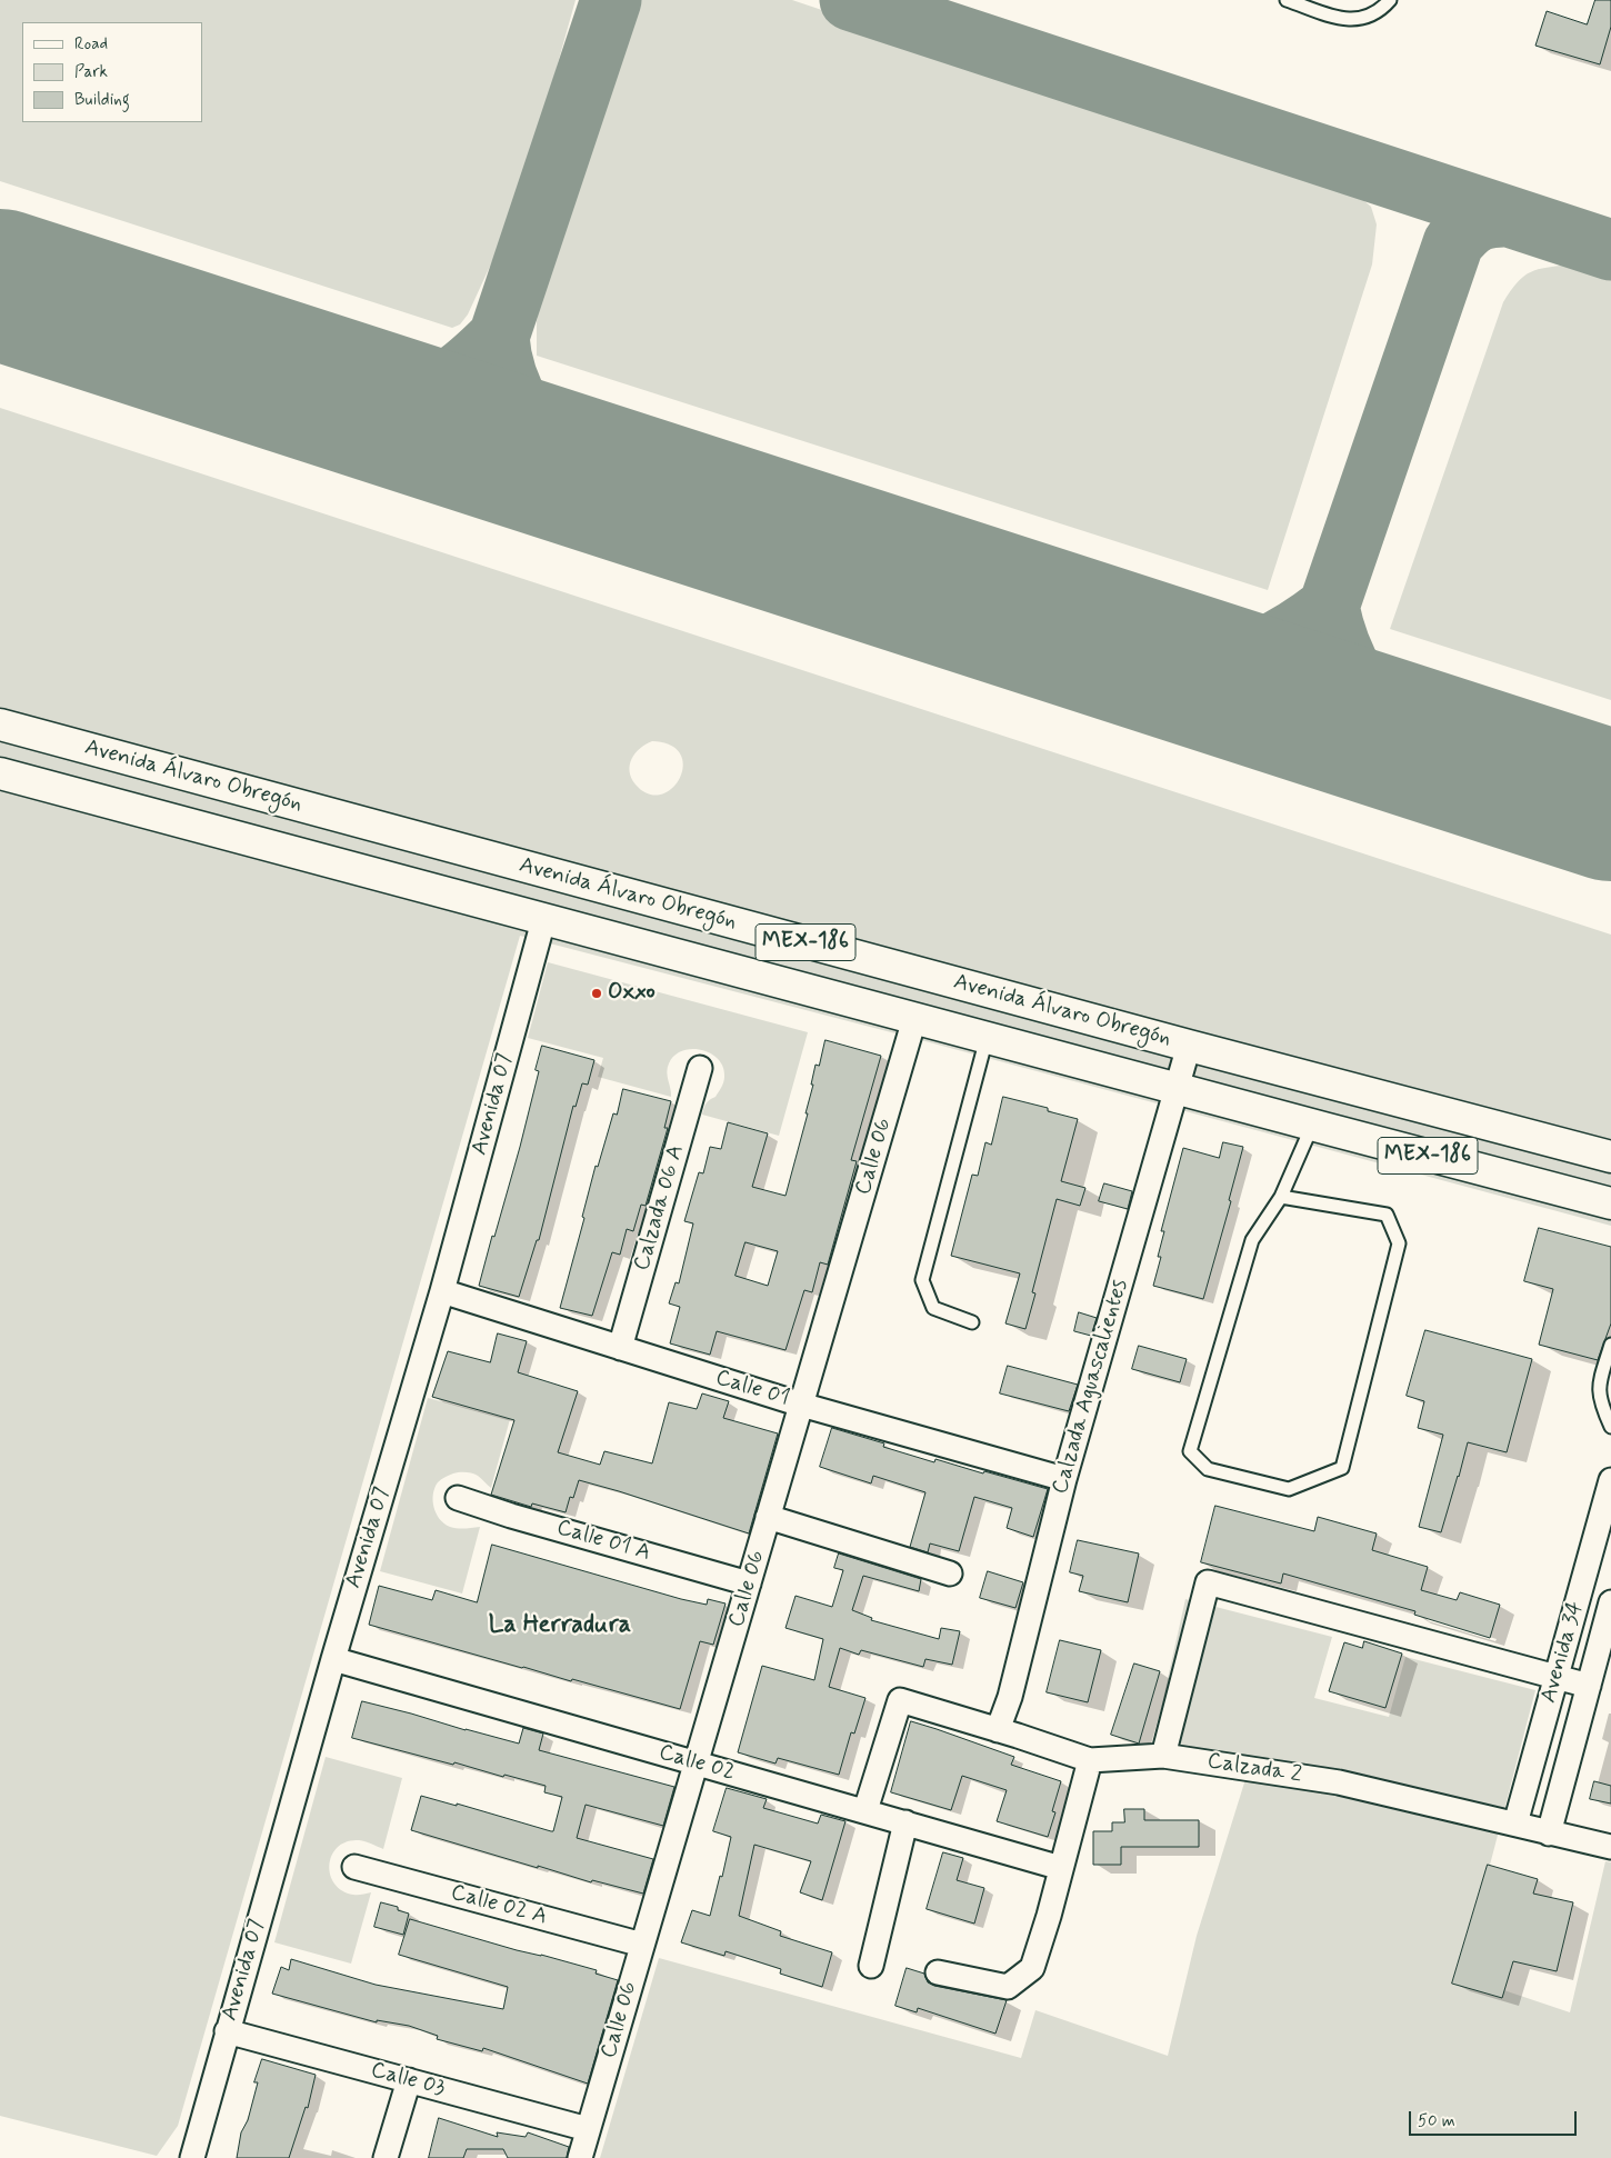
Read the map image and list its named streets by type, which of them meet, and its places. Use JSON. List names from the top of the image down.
{
  "streets": {
    "main road": ["Avenida Álvaro Obregón", "MEX-186"],
    "street": [
      "Avenida 07",
      "Calle 06",
      "Calzada 06 A",
      "Calzada Aguascalientes",
      "Calle 01",
      "Calle 01 A",
      "Avenida 34",
      "Calle 02",
      "Calzada 2",
      "Calle 02 A",
      "Calle 03"
    ]
  },
  "crossings": [
    ["Avenida Álvaro Obregón", "Avenida 07"],
    ["Avenida Álvaro Obregón", "Calle 06"],
    ["Avenida Álvaro Obregón", "Calzada Aguascalientes"],
    ["Avenida 07", "Calle 01"],
    ["Avenida 07", "Calle 02"],
    ["Avenida 07", "Calle 03"],
    ["Calle 06", "Calle 01"],
    ["Calle 06", "Calle 01 A"],
    ["Calle 06", "Calle 02"],
    ["Calle 06", "Calle 02 A"],
    ["Calle 06", "Calle 03"],
    ["Calzada 06 A", "Calle 01"],
    ["Calzada Aguascalientes", "Calle 01"],
    ["Calzada Aguascalientes", "Calzada 2"],
    ["Avenida 34", "Calzada 2"],
    ["Calle 02", "Calzada 2"]
  ],
  "districts": ["La Herradura"],
  "places": ["Oxxo"],
  "legend": ["Road", "Park", "Building"],
  "scale_bar": "50 m"
}
